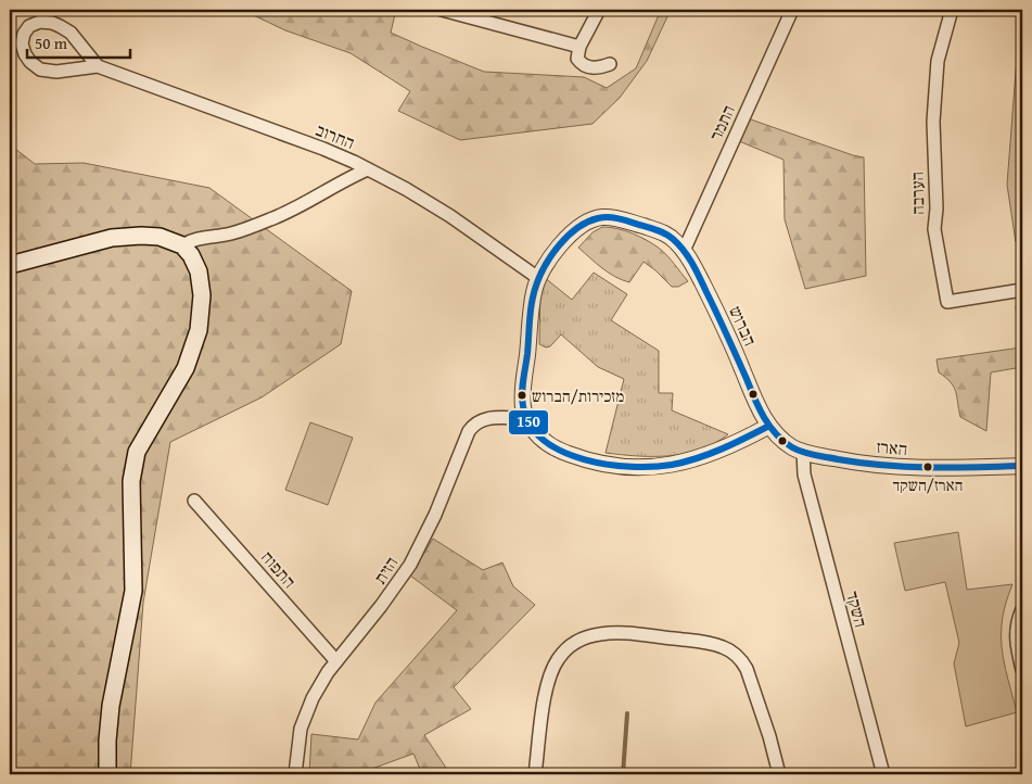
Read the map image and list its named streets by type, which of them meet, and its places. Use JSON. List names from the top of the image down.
{
  "streets": {
    "street": [
      "התמר",
      "החרוב",
      "הערבה",
      "הברוש",
      "הארז",
      "התפוח",
      "הזית",
      "השקד"
    ]
  },
  "crossings": [
    ["התמר", "הברוש"],
    ["החרוב", "הברוש"],
    ["הברוש", "הארז"],
    ["הברוש", "הזית"],
    ["הארז", "השקד"],
    ["התפוח", "הזית"]
  ],
  "places": ["מזכירות/הברוש", "הארז/השקד"],
  "lines": ["transit line 150"],
  "scale_bar": "50 m"
}
